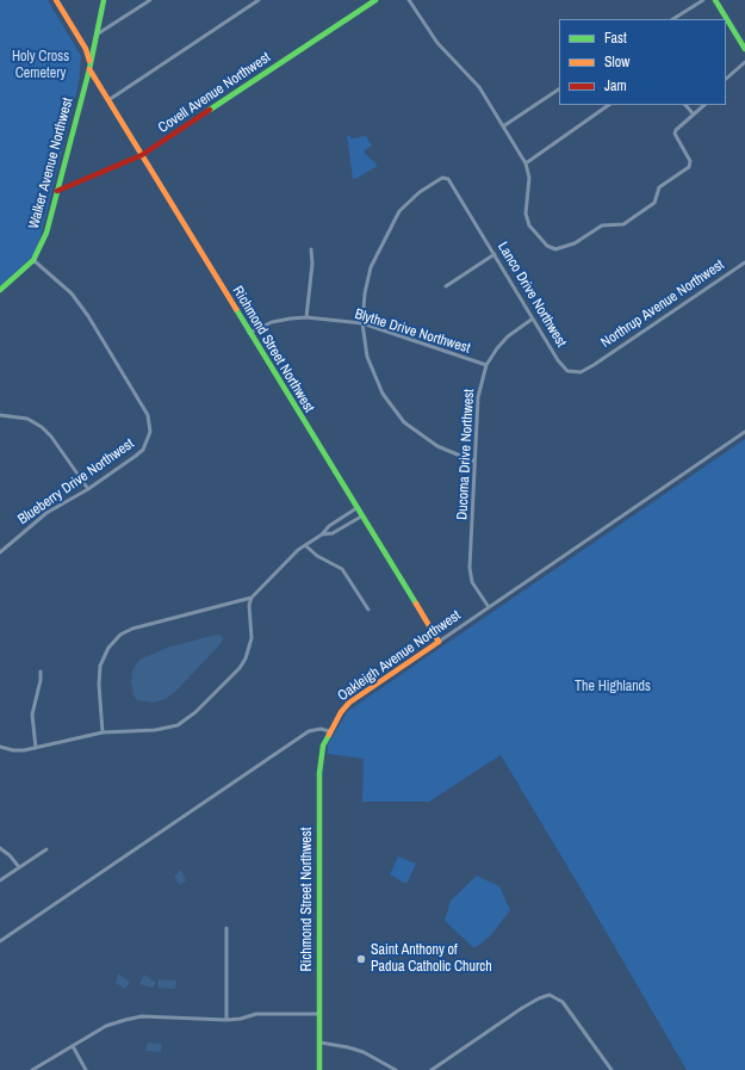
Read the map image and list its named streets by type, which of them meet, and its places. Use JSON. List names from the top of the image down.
{
  "streets": {
    "street": [
      "Covell Avenue Northwest",
      "Walker Avenue Northwest",
      "Lanco Drive Northwest",
      "Northrup Avenue Northwest",
      "Blythe Drive Northwest",
      "Richmond Street Northwest",
      "Ducoma Drive Northwest",
      "Blueberry Drive Northwest",
      "Oakleigh Avenue Northwest"
    ]
  },
  "crossings": [
    ["Covell Avenue Northwest", "Walker Avenue Northwest"],
    ["Covell Avenue Northwest", "Richmond Street Northwest"],
    ["Walker Avenue Northwest", "Richmond Street Northwest"],
    ["Walker Avenue Northwest", "Blueberry Drive Northwest"],
    ["Lanco Drive Northwest", "Northrup Avenue Northwest"],
    ["Lanco Drive Northwest", "Blythe Drive Northwest"],
    ["Lanco Drive Northwest", "Ducoma Drive Northwest"],
    ["Blythe Drive Northwest", "Richmond Street Northwest"],
    ["Blythe Drive Northwest", "Ducoma Drive Northwest"],
    ["Richmond Street Northwest", "Oakleigh Avenue Northwest"],
    ["Ducoma Drive Northwest", "Oakleigh Avenue Northwest"]
  ],
  "parks": ["Holy Cross Cemetery", "The Highlands"],
  "places": ["Saint Anthony of Padua Catholic Church"],
  "legend": ["Fast", "Slow", "Jam"]
}
